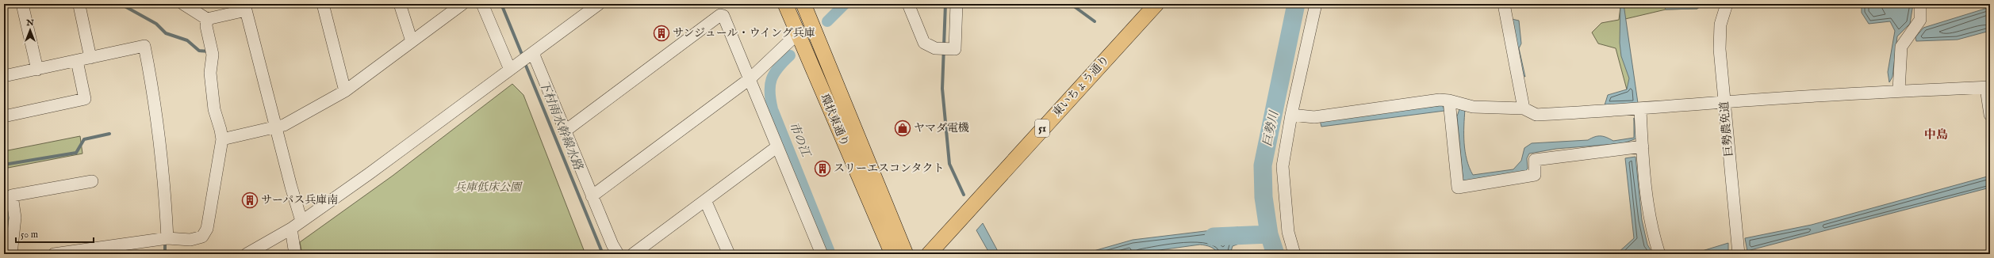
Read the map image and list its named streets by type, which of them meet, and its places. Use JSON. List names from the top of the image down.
{
  "streets": {
    "main road": ["東いちょう通り", "環状東通り", "51"],
    "street": ["巨勢農免道"]
  },
  "districts": ["中島"],
  "water": ["下村雨水幹線水路", "巨勢川", "市の江"],
  "parks": ["兵庫低床公園"],
  "places": {
    "building": ["サンジュール・ウイング兵庫", "スリーエスコンタクト", "サーパス兵庫南"],
    "shop": ["ヤマダ電機"]
  },
  "scale_bar": "50 m",
  "north": "top"
}
